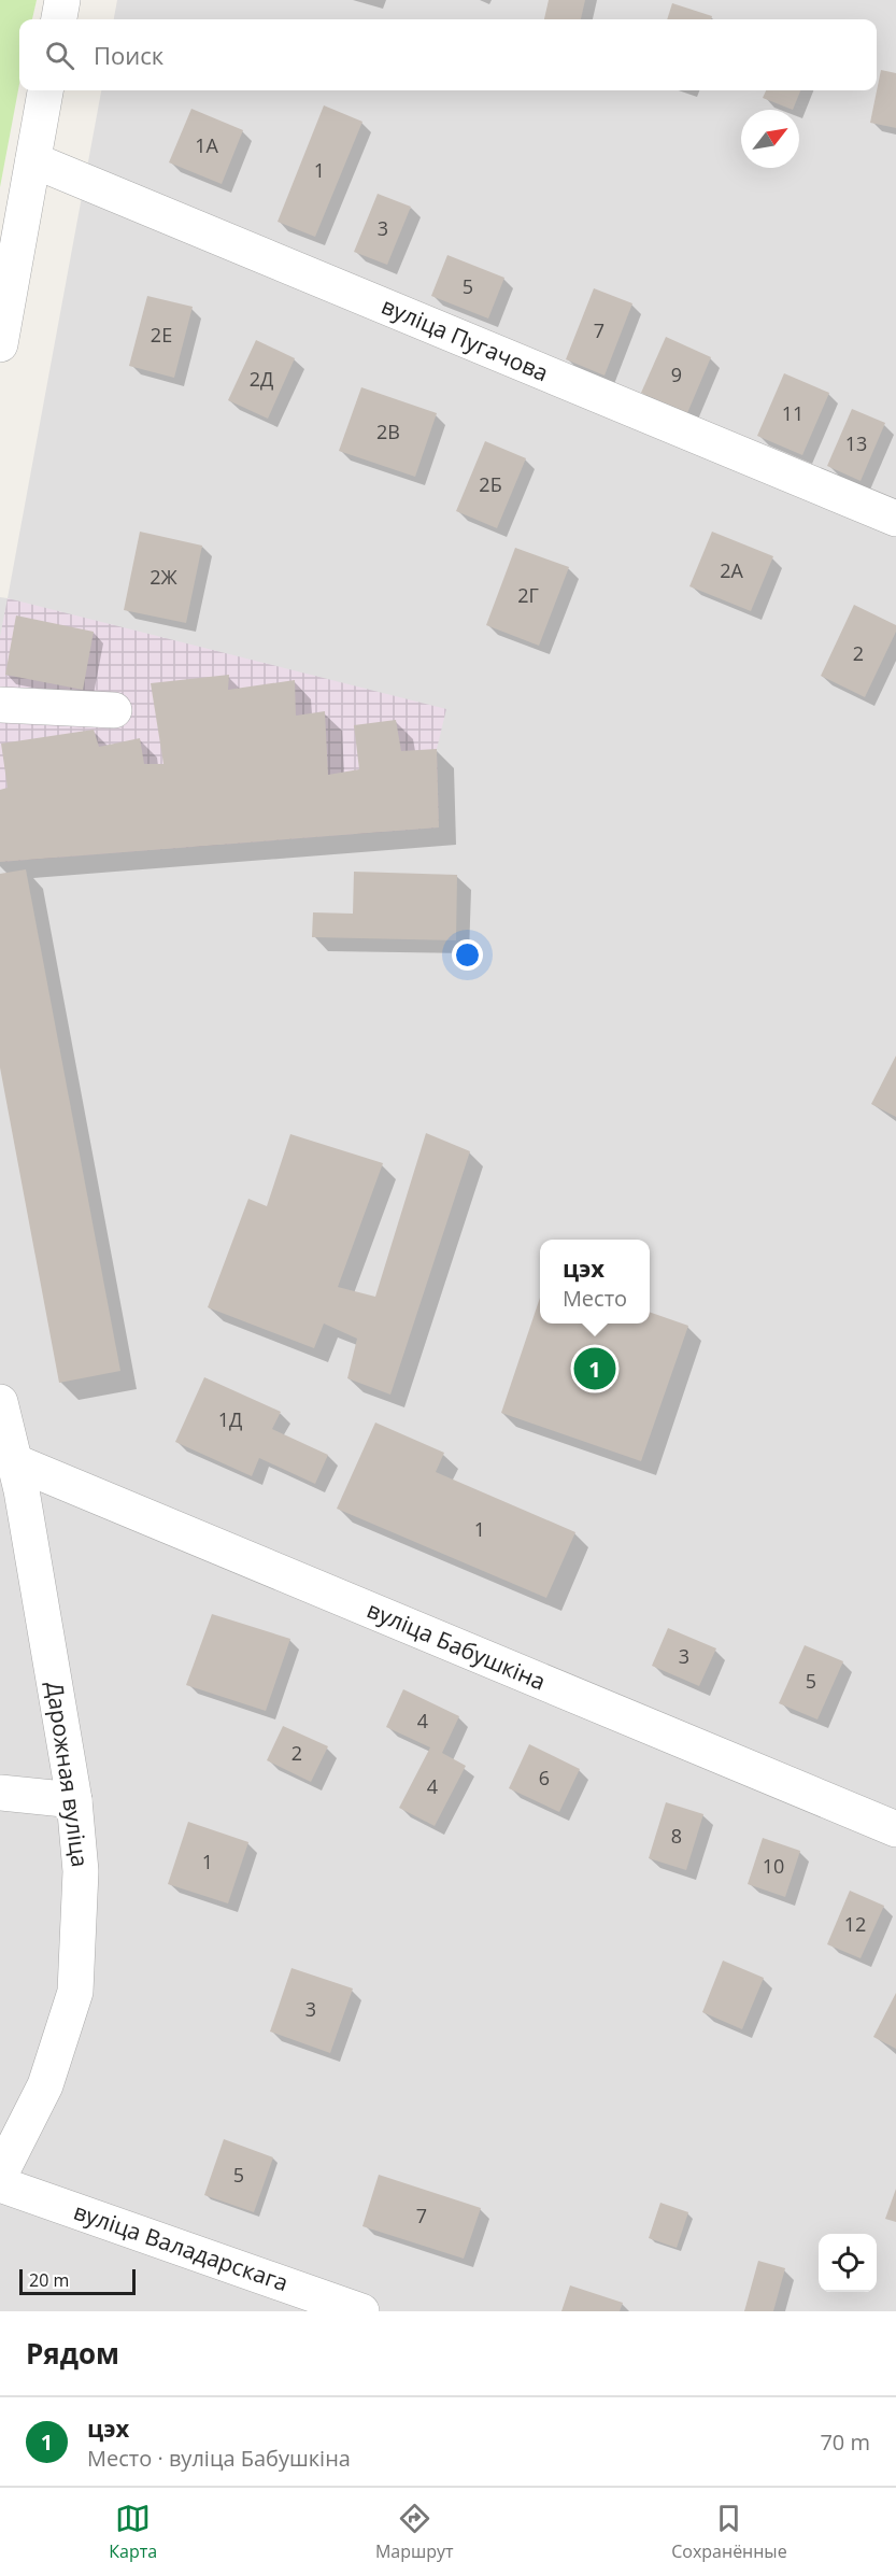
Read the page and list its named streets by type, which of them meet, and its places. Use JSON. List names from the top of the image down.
{
  "streets": {
    "street": [
      "вуліца Пугачова",
      "вуліца Бабушкіна",
      "Дарожная вуліца",
      "вуліца Валадарскага"
    ]
  },
  "crossings": [
    ["вуліца Бабушкіна", "Дарожная вуліца"]
  ],
  "house_numbers": [
    "1А",
    "1",
    "3",
    "5",
    "7",
    "2Е",
    "9",
    "2Д",
    "11",
    "2В",
    "13",
    "2Б",
    "2А",
    "2Ж",
    "2Г",
    "2",
    "1Д",
    "1",
    "3",
    "5",
    "4",
    "2",
    "6",
    "4",
    "8",
    "1",
    "10",
    "12",
    "3",
    "5",
    "7"
  ],
  "scale_bar": "20 m",
  "north": "top right",
  "page": {
    "search": "Поиск",
    "popup": ["цэх", "Место"],
    "pins": "1",
    "scale": "20 m",
    "heading": "Рядом",
    "list": [
      {
        "mark": "1",
        "name": "цэх",
        "note": "Место · вуліца Бабушкіна",
        "value": "70 m"
      }
    ],
    "nav": ["Карта", "Маршрут", "Сохранённые"]
  }
}
